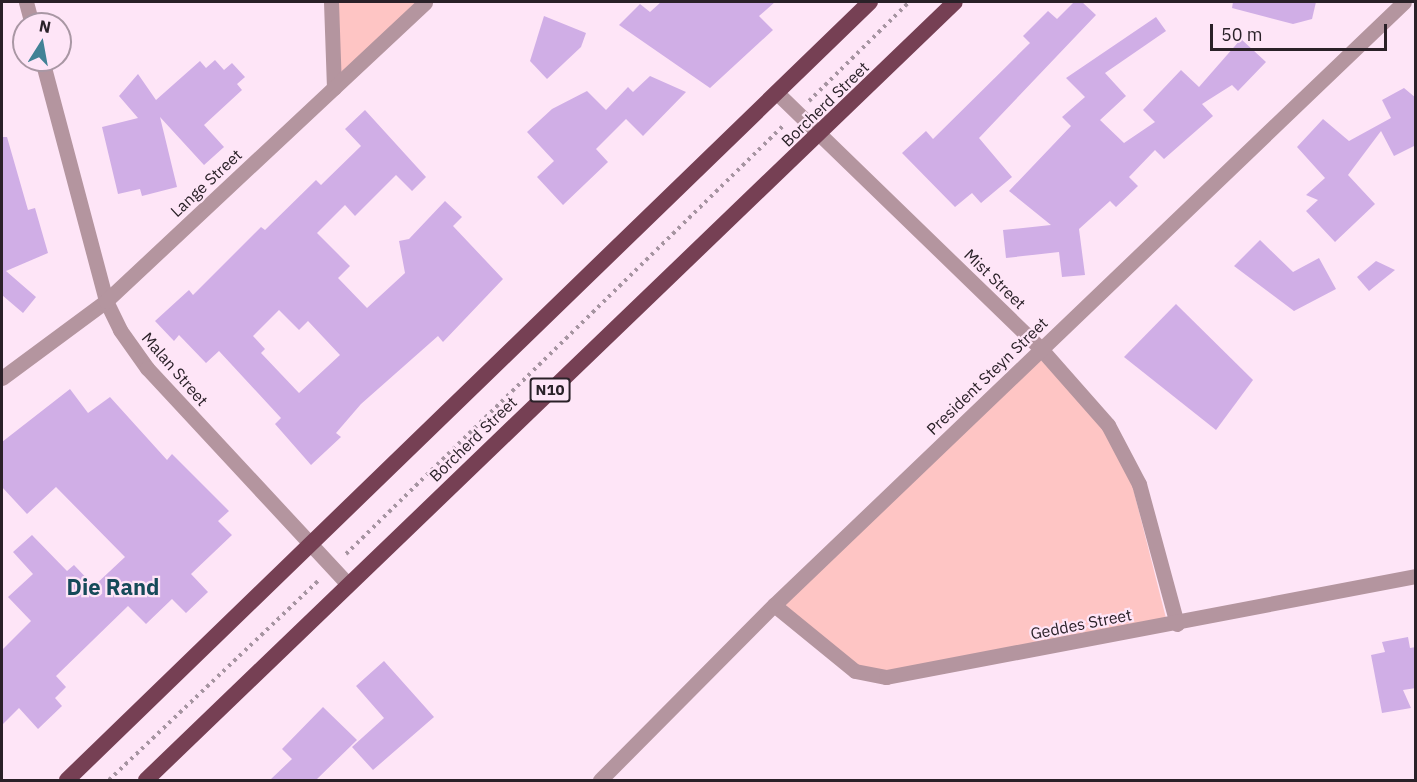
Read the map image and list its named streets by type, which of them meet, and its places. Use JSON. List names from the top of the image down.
{
  "streets": {
    "highway": ["Borcherd Street", "N10"],
    "street": [
      "Lange Street",
      "Mist Street",
      "Malan Street",
      "President Steyn Street",
      "Geddes Street"
    ]
  },
  "crossings": [
    ["Borcherd Street", "Mist Street"],
    ["Borcherd Street", "Malan Street"],
    ["Lange Street", "Malan Street"],
    ["Mist Street", "President Steyn Street"],
    ["Mist Street", "Geddes Street"],
    ["President Steyn Street", "Geddes Street"]
  ],
  "districts": ["Die Rand"],
  "scale_bar": "50 m",
  "north": "top"
}
